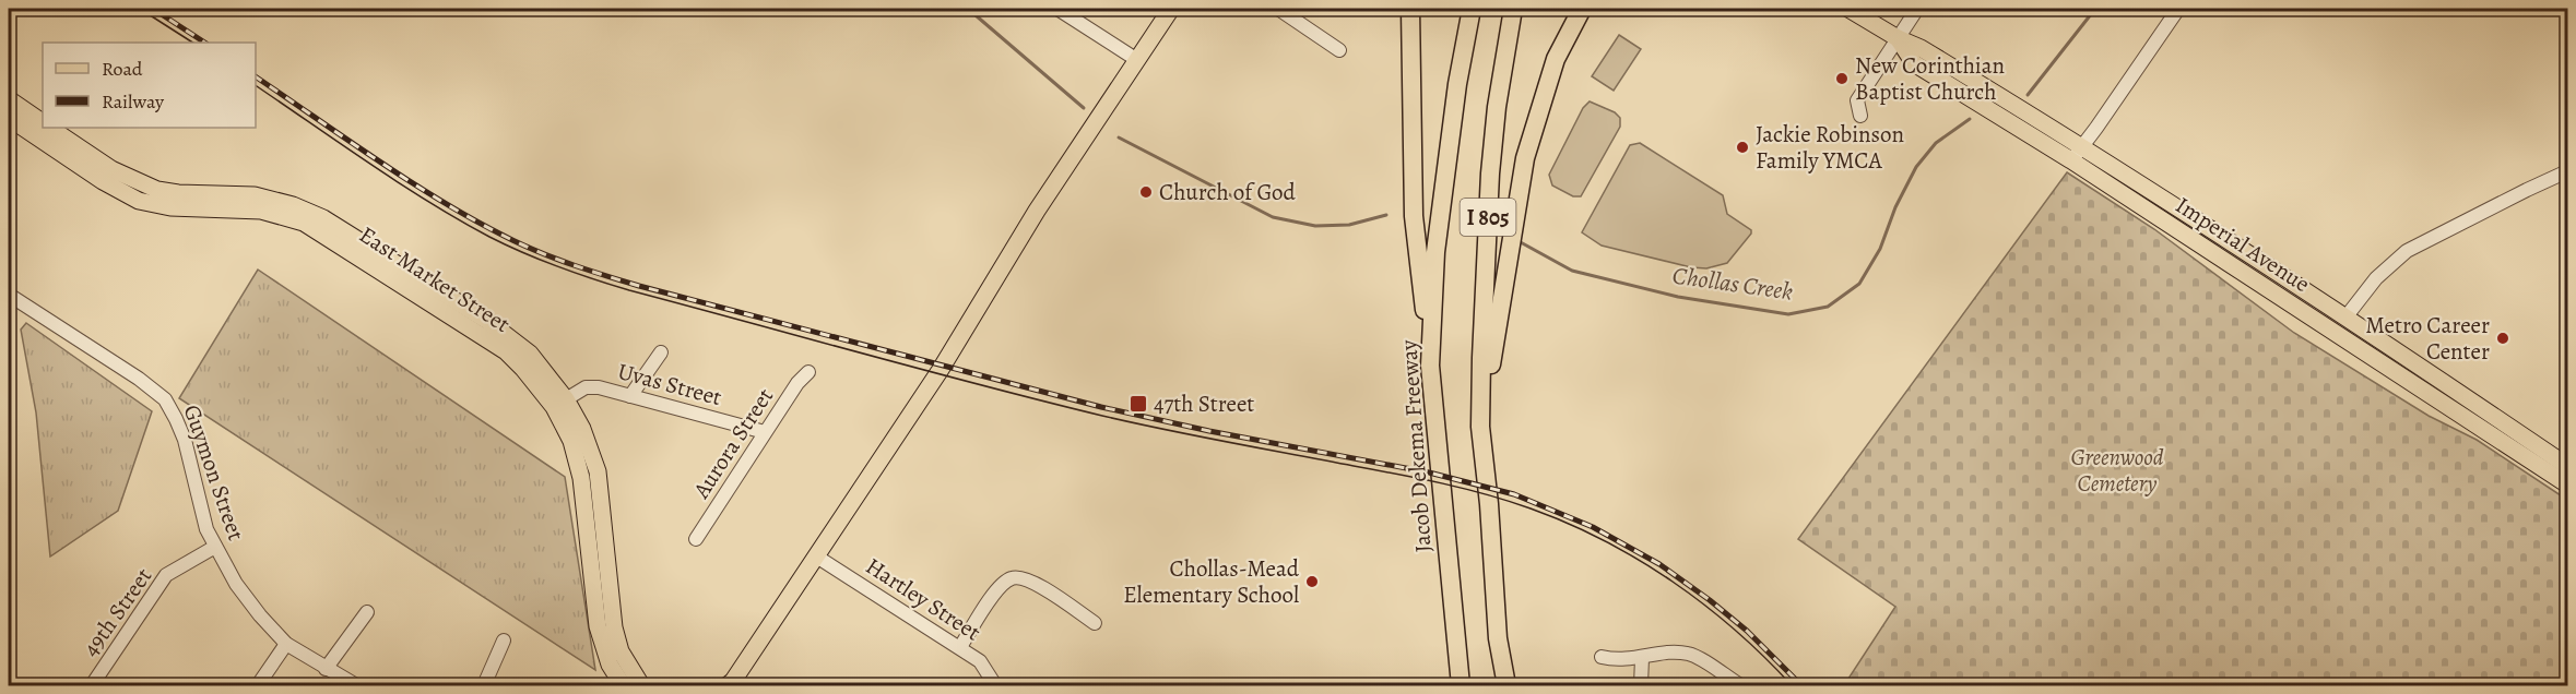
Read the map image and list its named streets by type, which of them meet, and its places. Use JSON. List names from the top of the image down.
{
  "streets": {
    "highway": ["I 805", "Jacob Dekema Freeway"],
    "main road": ["Imperial Avenue", "East Market Street"],
    "street": [
      "Uvas Street",
      "Aurora Street",
      "Guymon Street",
      "Hartley Street",
      "49th Street"
    ]
  },
  "crossings": [
    ["East Market Street", "Uvas Street"],
    ["Uvas Street", "Aurora Street"],
    ["Guymon Street", "49th Street"]
  ],
  "water": ["Chollas Creek"],
  "parks": ["Greenwood Cemetery"],
  "places": {
    "other": [
      "New Corinthian Baptist Church",
      "Jackie Robinson Family YMCA",
      "Church of God",
      "Metro Career Center",
      "Chollas-Mead Elementary School"
    ],
    "transit": ["47th Street"]
  },
  "legend": ["Road", "Railway"]
}
